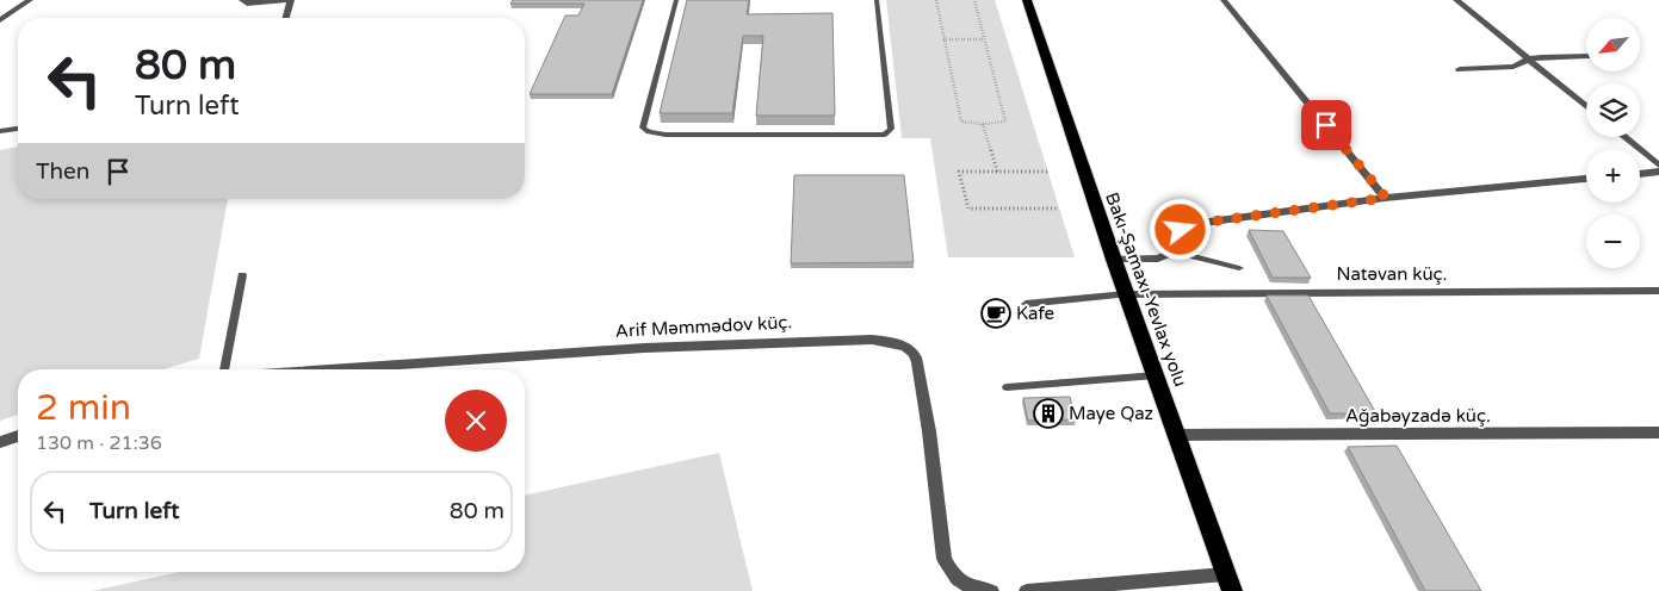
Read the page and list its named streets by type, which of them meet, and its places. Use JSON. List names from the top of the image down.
{
  "streets": {
    "highway": ["Bakı-Şamaxı-Yevlax yolu"],
    "street": ["Natəvan küç.", "Arif Məmmədov küç.", "Ağabəyzadə küç."]
  },
  "crossings": [
    ["Natəvan küç.", "Bakı-Şamaxı-Yevlax yolu"],
    ["Bakı-Şamaxı-Yevlax yolu", "Ağabəyzadə küç."]
  ],
  "places": {
    "cafe": ["Kafe"],
    "building": ["Maye Qaz"]
  },
  "north": "bottom left",
  "page": {
    "map_buttons": ["+", "−"],
    "turn": ["80 m", "Turn left"],
    "then": "Then",
    "heading": ["2 min", "130 m · 21:36"],
    "list": [
      {
        "name": "Turn left",
        "value": "80 m"
      }
    ]
  }
}
